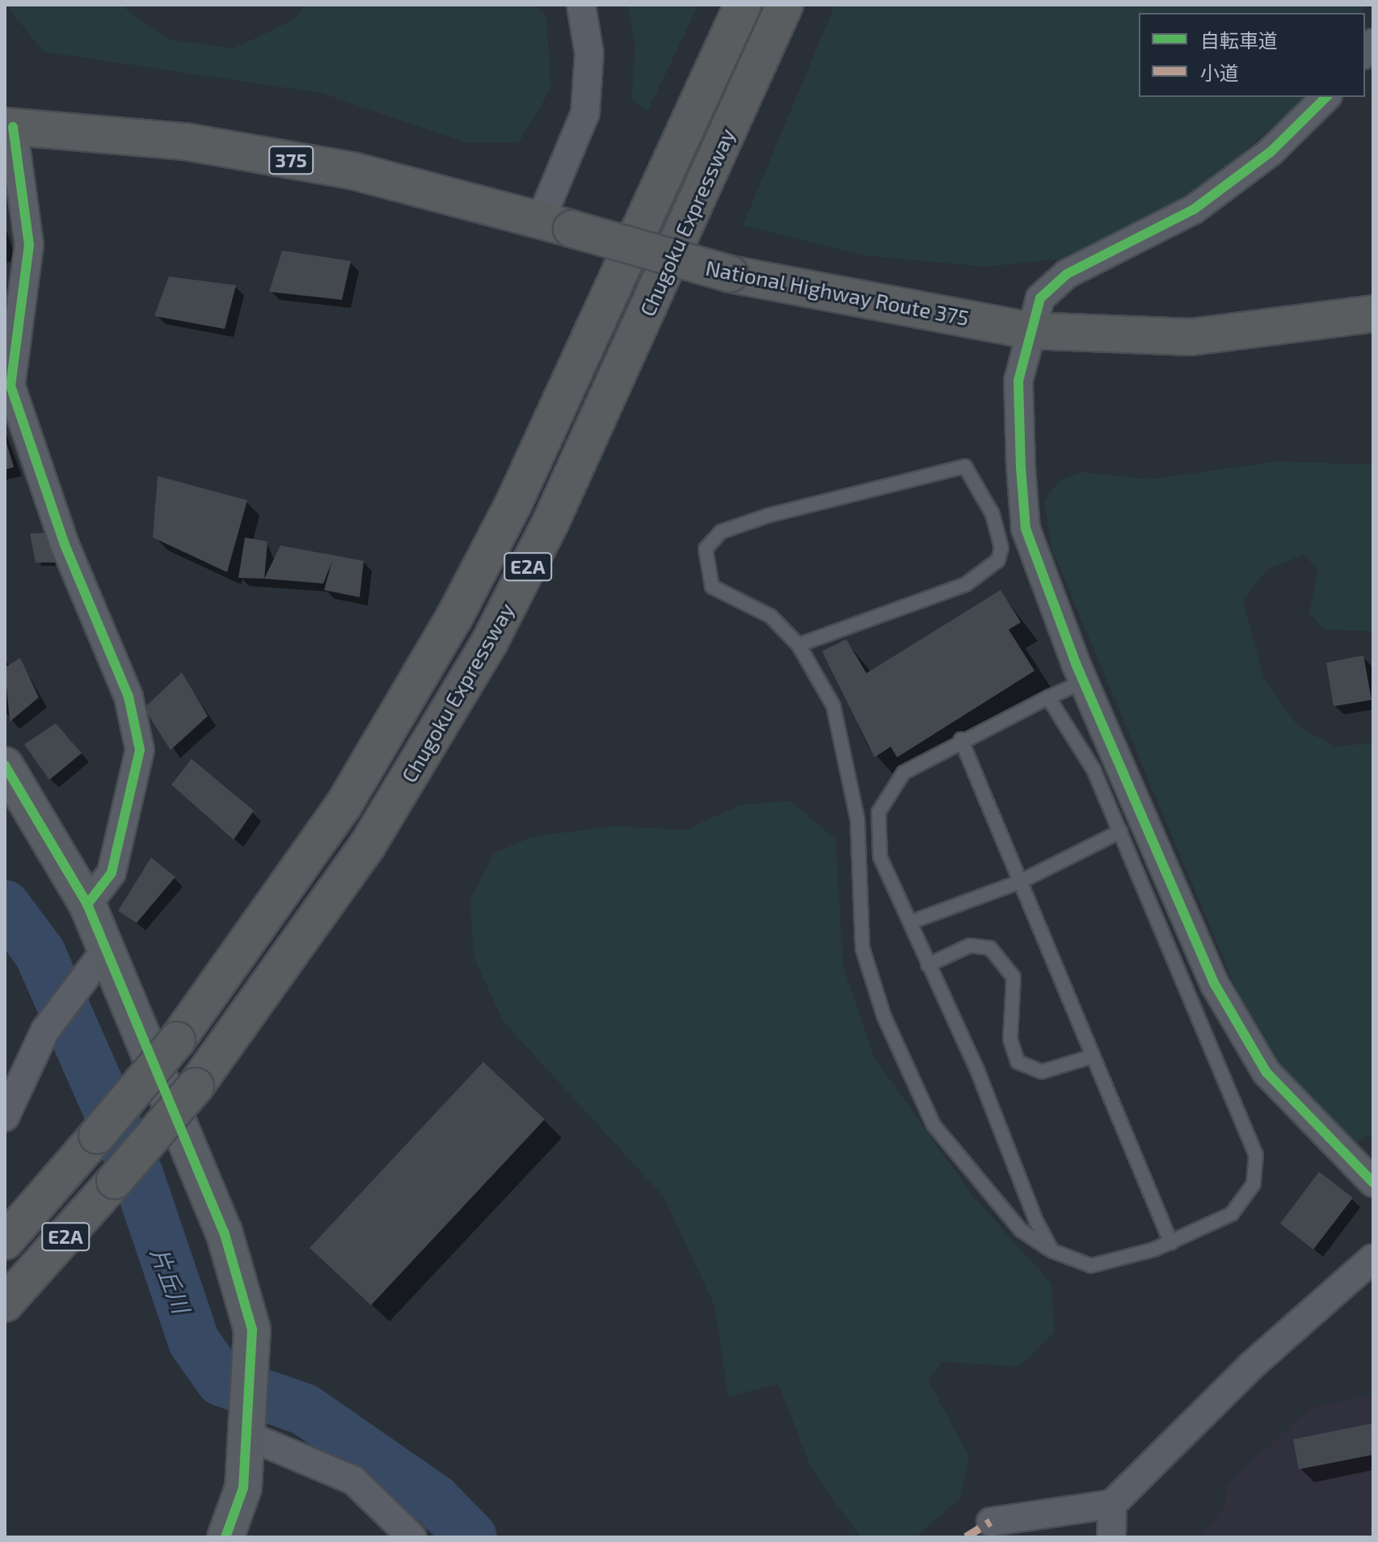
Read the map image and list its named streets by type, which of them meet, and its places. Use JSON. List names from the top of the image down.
{
  "streets": {
    "highway": [
      "375",
      "Chugoku Expressway",
      "National Highway Route 375",
      "E2A"
    ]
  },
  "water": ["片丘川"],
  "legend": ["自転車道", "小道"]
}
